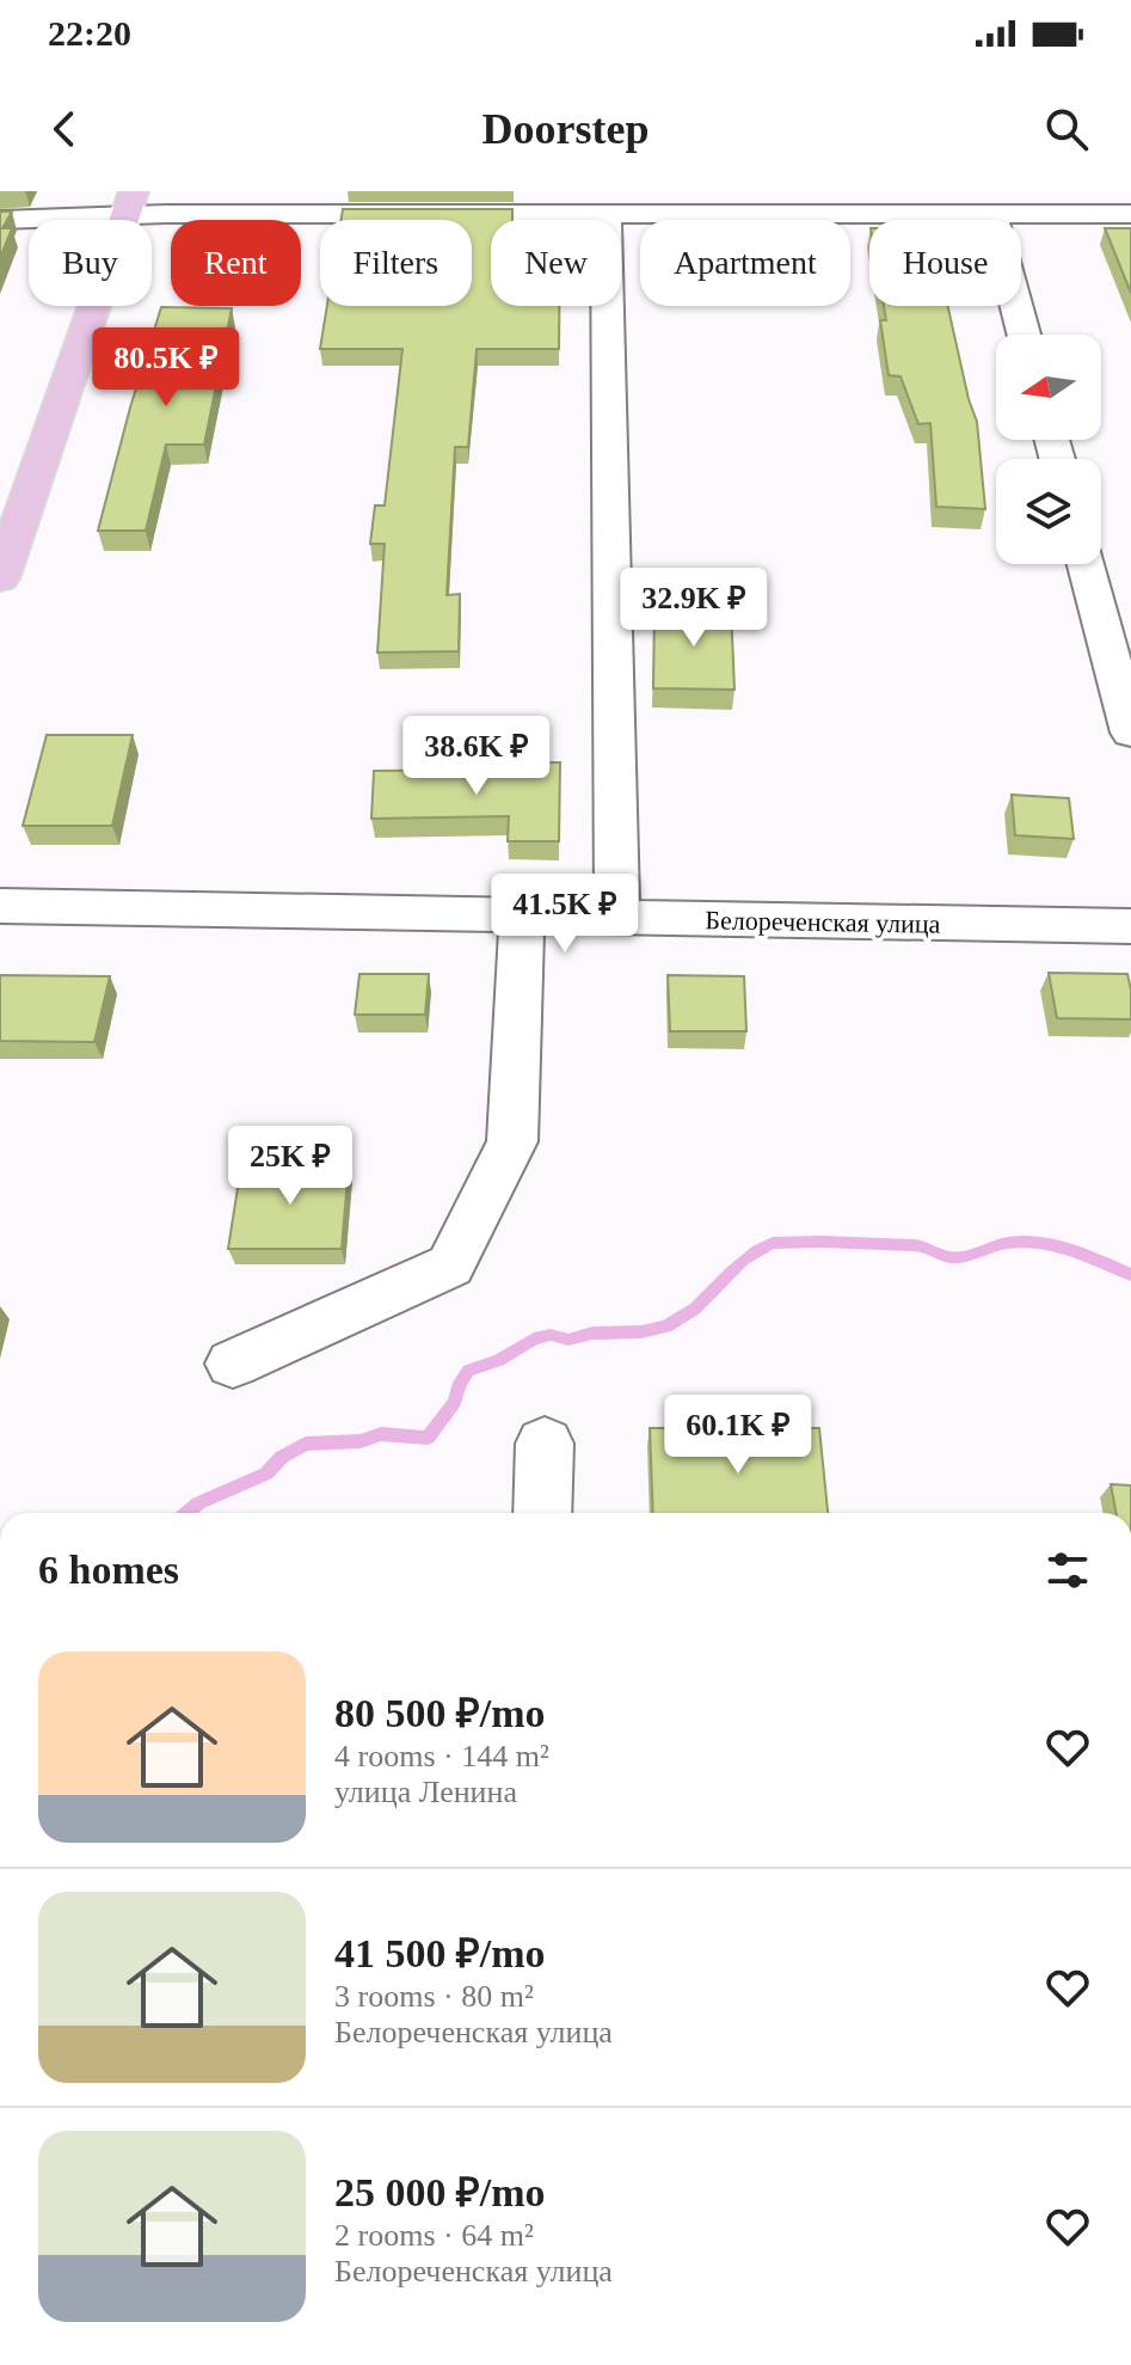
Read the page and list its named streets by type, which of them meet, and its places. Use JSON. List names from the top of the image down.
{
  "streets": {
    "street": ["Белореченская улица"]
  },
  "north": "left",
  "page": {
    "status": "22:20",
    "header": "Doorstep",
    "chip": [
      "Buy",
      "Rent",
      "Filters",
      "New",
      "Apartment",
      "House"
    ],
    "price": [
      "80.5K ₽",
      "32.9K ₽",
      "38.6K ₽",
      "41.5K ₽",
      "25K ₽",
      "60.1K ₽"
    ],
    "heading": "6 homes",
    "list": [
      {
        "name": "80 500 ₽/mo",
        "note": "4 rooms · 144 m² · улица Ленина"
      },
      {
        "name": "41 500 ₽/mo",
        "note": "3 rooms · 80 m² · Белореченская улица"
      },
      {
        "name": "25 000 ₽/mo",
        "note": "2 rooms · 64 m² · Белореченская улица"
      }
    ]
  }
}
